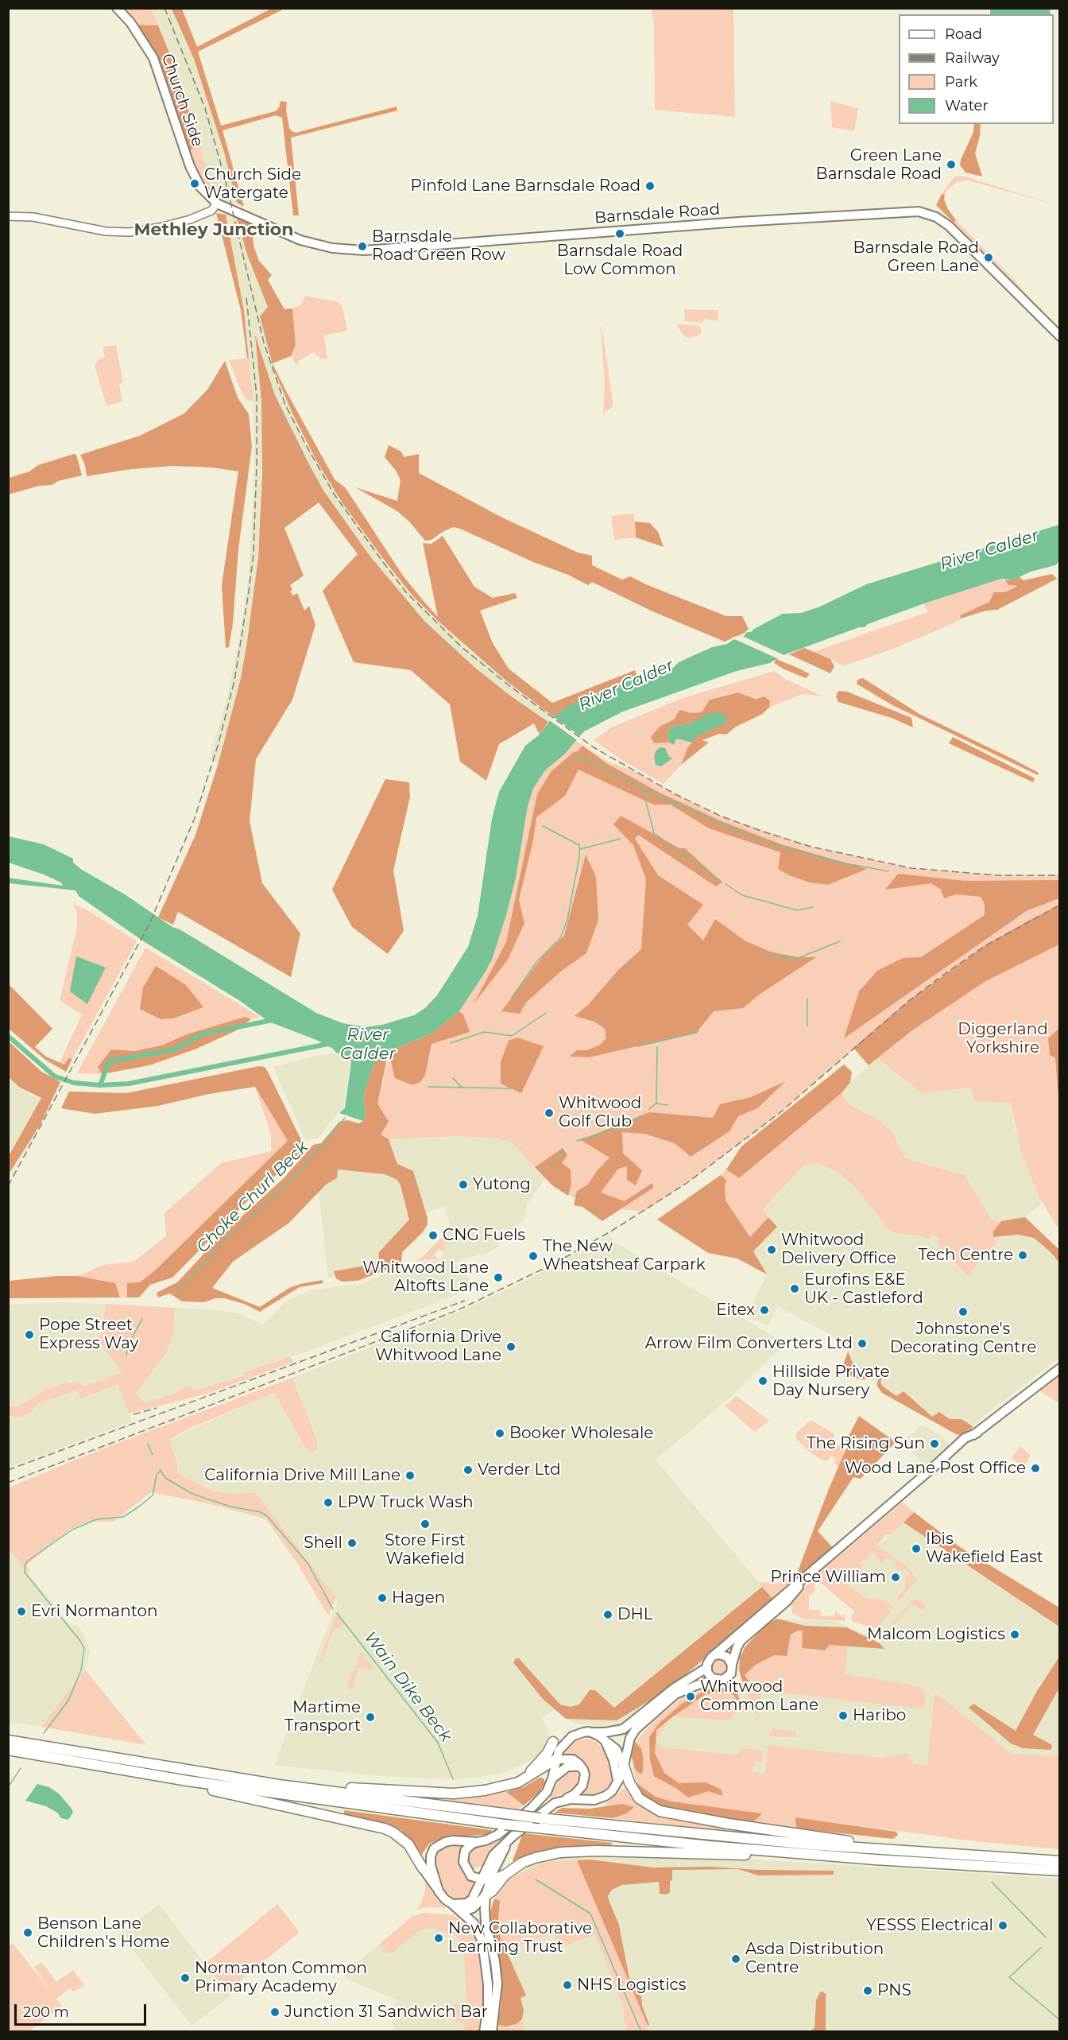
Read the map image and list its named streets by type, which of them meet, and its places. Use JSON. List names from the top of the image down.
{
  "streets": {
    "main road": ["Church Side", "Barnsdale Road"]
  },
  "crossings": [
    ["Church Side", "Barnsdale Road"]
  ],
  "districts": ["Methley Junction"],
  "water": ["River Calder", "Choke Churl Beck", "Wain Dike Beck"],
  "parks": ["Diggerland Yorkshire"],
  "places": [
    "Green Lane Barnsdale Road",
    "Church Side Watergate",
    "Pinfold Lane Barnsdale Road",
    "Barnsdale Road Low Common",
    "Barnsdale Road Green Row",
    "Barnsdale Road Green Lane",
    "Whitwood Golf Club",
    "Yutong",
    "CNG Fuels",
    "Whitwood Delivery Office",
    "Tech Centre",
    "The New Wheatsheaf Carpark",
    "Whitwood Lane Altofts Lane",
    "Eurofins E&E UK - Castleford",
    "Eitex",
    "Johnstone's Decorating Centre",
    "Pope Street Express Way",
    "Arrow Film Converters Ltd",
    "California Drive Whitwood Lane",
    "Hillside Private Day Nursery",
    "Booker Wholesale",
    "The Rising Sun",
    "Wood Lane Post Office",
    "Verder Ltd",
    "California Drive Mill Lane",
    "LPW Truck Wash",
    "Store First Wakefield",
    "Shell",
    "Ibis Wakefield East",
    "Prince William",
    "Hagen",
    "Evri Normanton",
    "DHL",
    "Malcom Logistics",
    "Whitwood Common Lane",
    "Haribo",
    "Martime Transport",
    "YESSS Electrical",
    "Benson Lane Children's Home",
    "New Collaborative Learning Trust",
    "Asda Distribution Centre",
    "Normanton Common Primary Academy",
    "NHS Logistics",
    "PNS",
    "Junction 31 Sandwich Bar"
  ],
  "legend": [
    "Road",
    "Railway",
    "Park",
    "Water"
  ],
  "scale_bar": "200 m"
}
